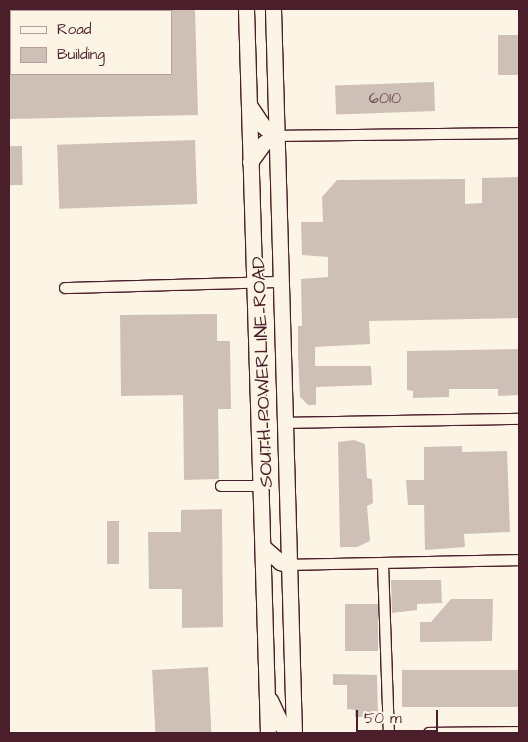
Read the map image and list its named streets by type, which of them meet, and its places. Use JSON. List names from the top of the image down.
{
  "streets": {
    "main road": ["SOUTH POWERLINE ROAD"]
  },
  "house_numbers": ["6010"],
  "legend": ["Road", "Building"],
  "scale_bar": "50 m"
}
